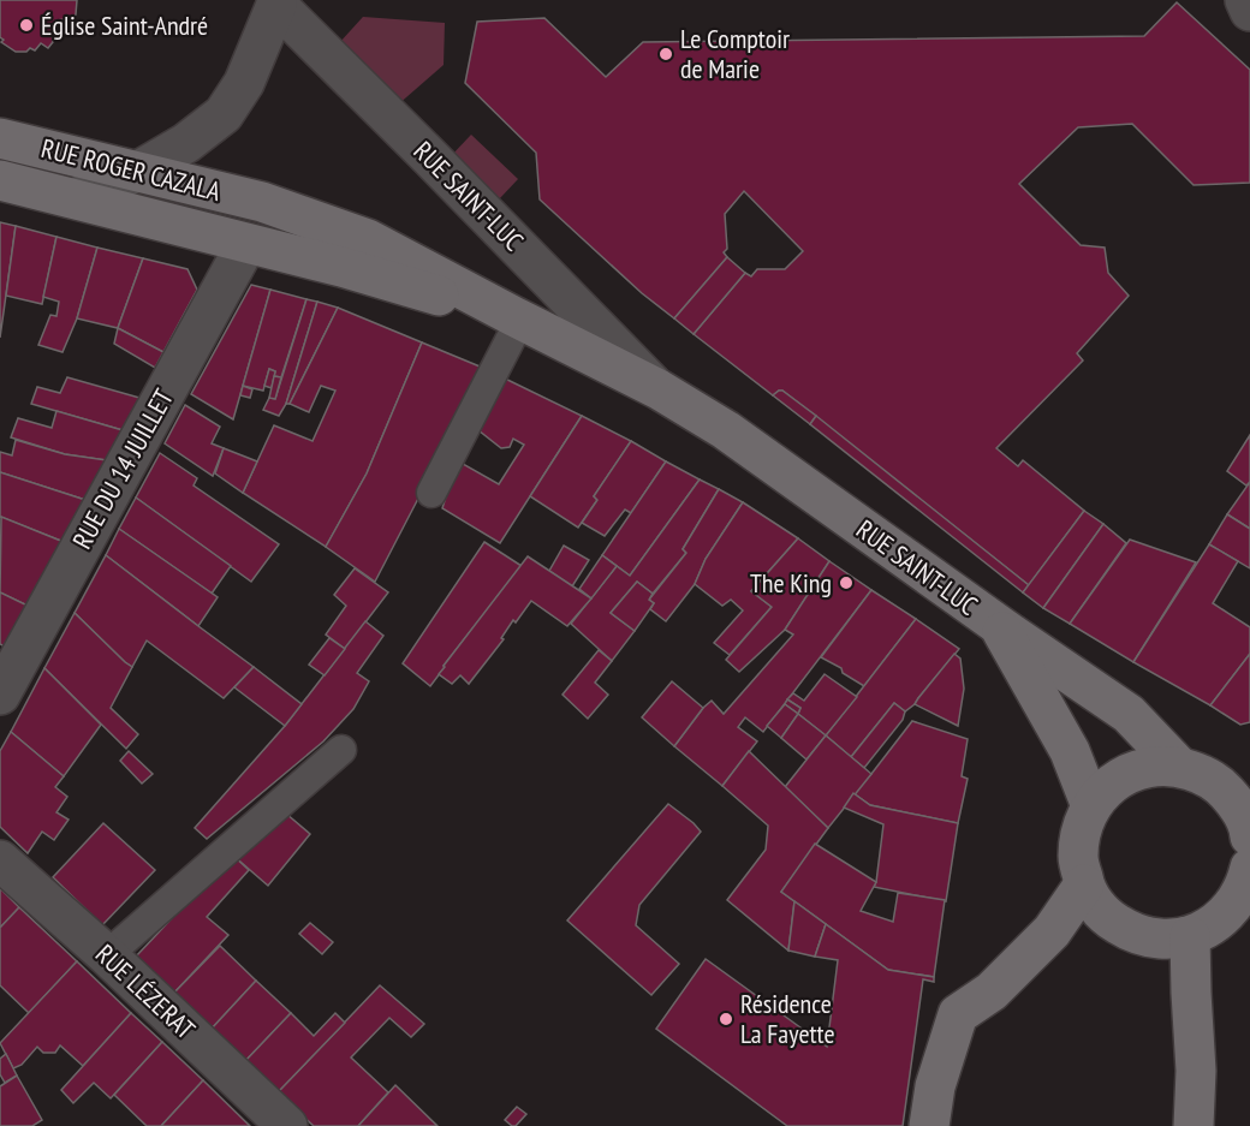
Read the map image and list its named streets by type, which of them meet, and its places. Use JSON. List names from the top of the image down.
{
  "streets": {
    "main road": ["RUE ROGER CAZALA", "RUE SAINT-LUC"],
    "street": ["RUE DU 14 JUILLET", "RUE LÉZERAT"]
  },
  "crossings": [
    ["RUE ROGER CAZALA", "RUE SAINT-LUC"],
    ["RUE ROGER CAZALA", "RUE DU 14 JUILLET"],
    ["RUE SAINT-LUC", "RUE DU 14 JUILLET"]
  ],
  "places": [
    "Église Saint-André",
    "Le Comptoir de Marie",
    "The King",
    "Résidence La Fayette"
  ]
}
